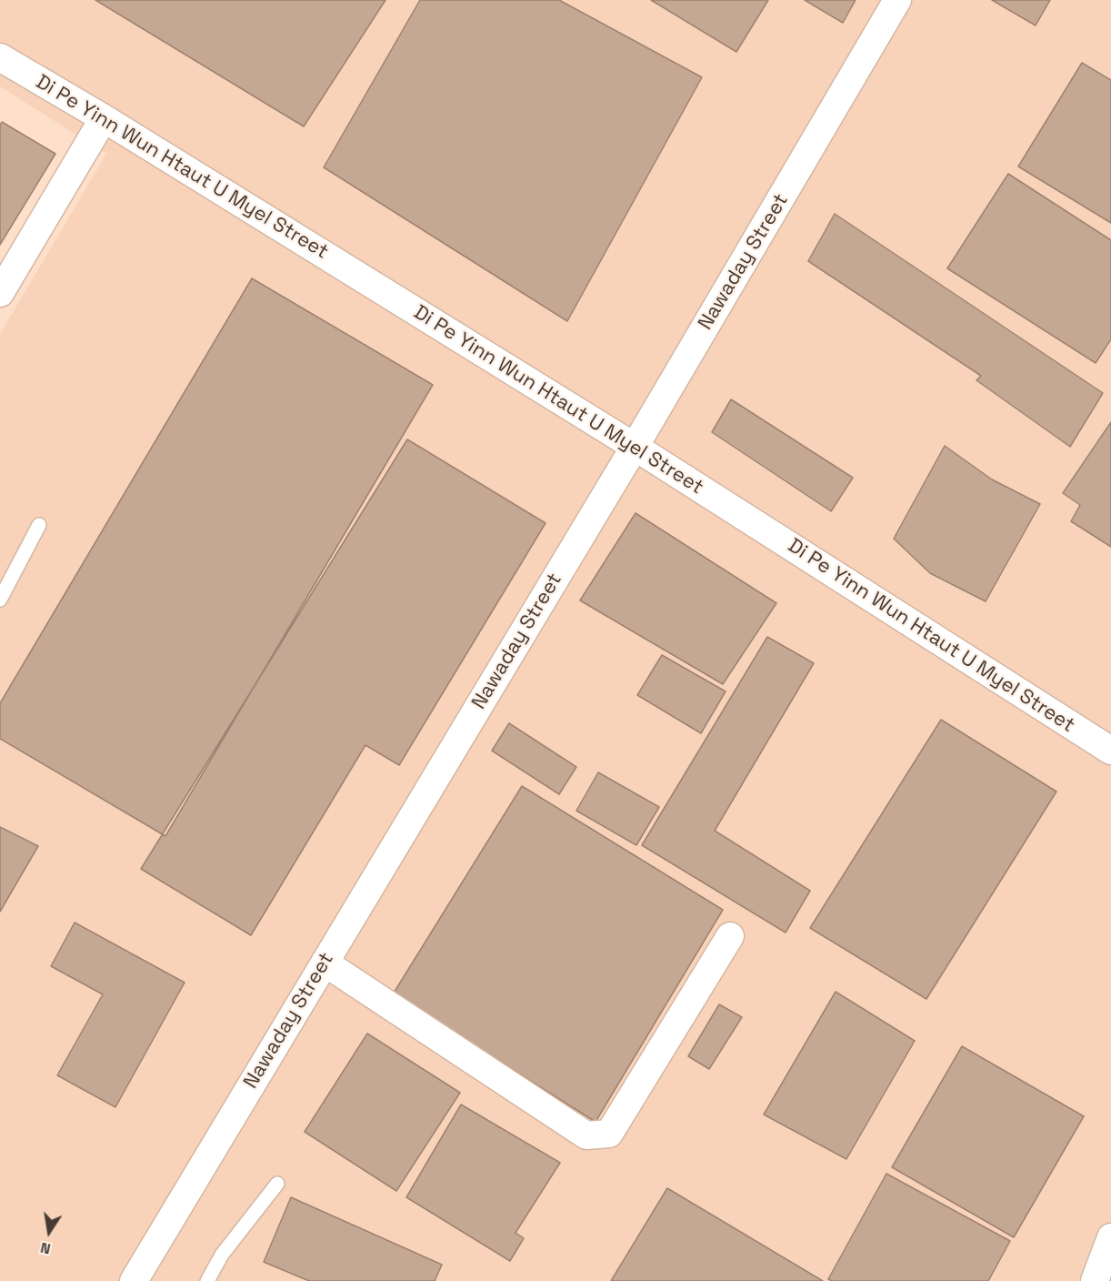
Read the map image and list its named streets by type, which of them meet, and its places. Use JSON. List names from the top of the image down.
{
  "streets": {
    "street": ["Di Pe Yinn Wun Htaut U Myel Street", "Nawaday Street"]
  },
  "crossings": [
    ["Di Pe Yinn Wun Htaut U Myel Street", "Nawaday Street"]
  ],
  "north": "bottom"
}
